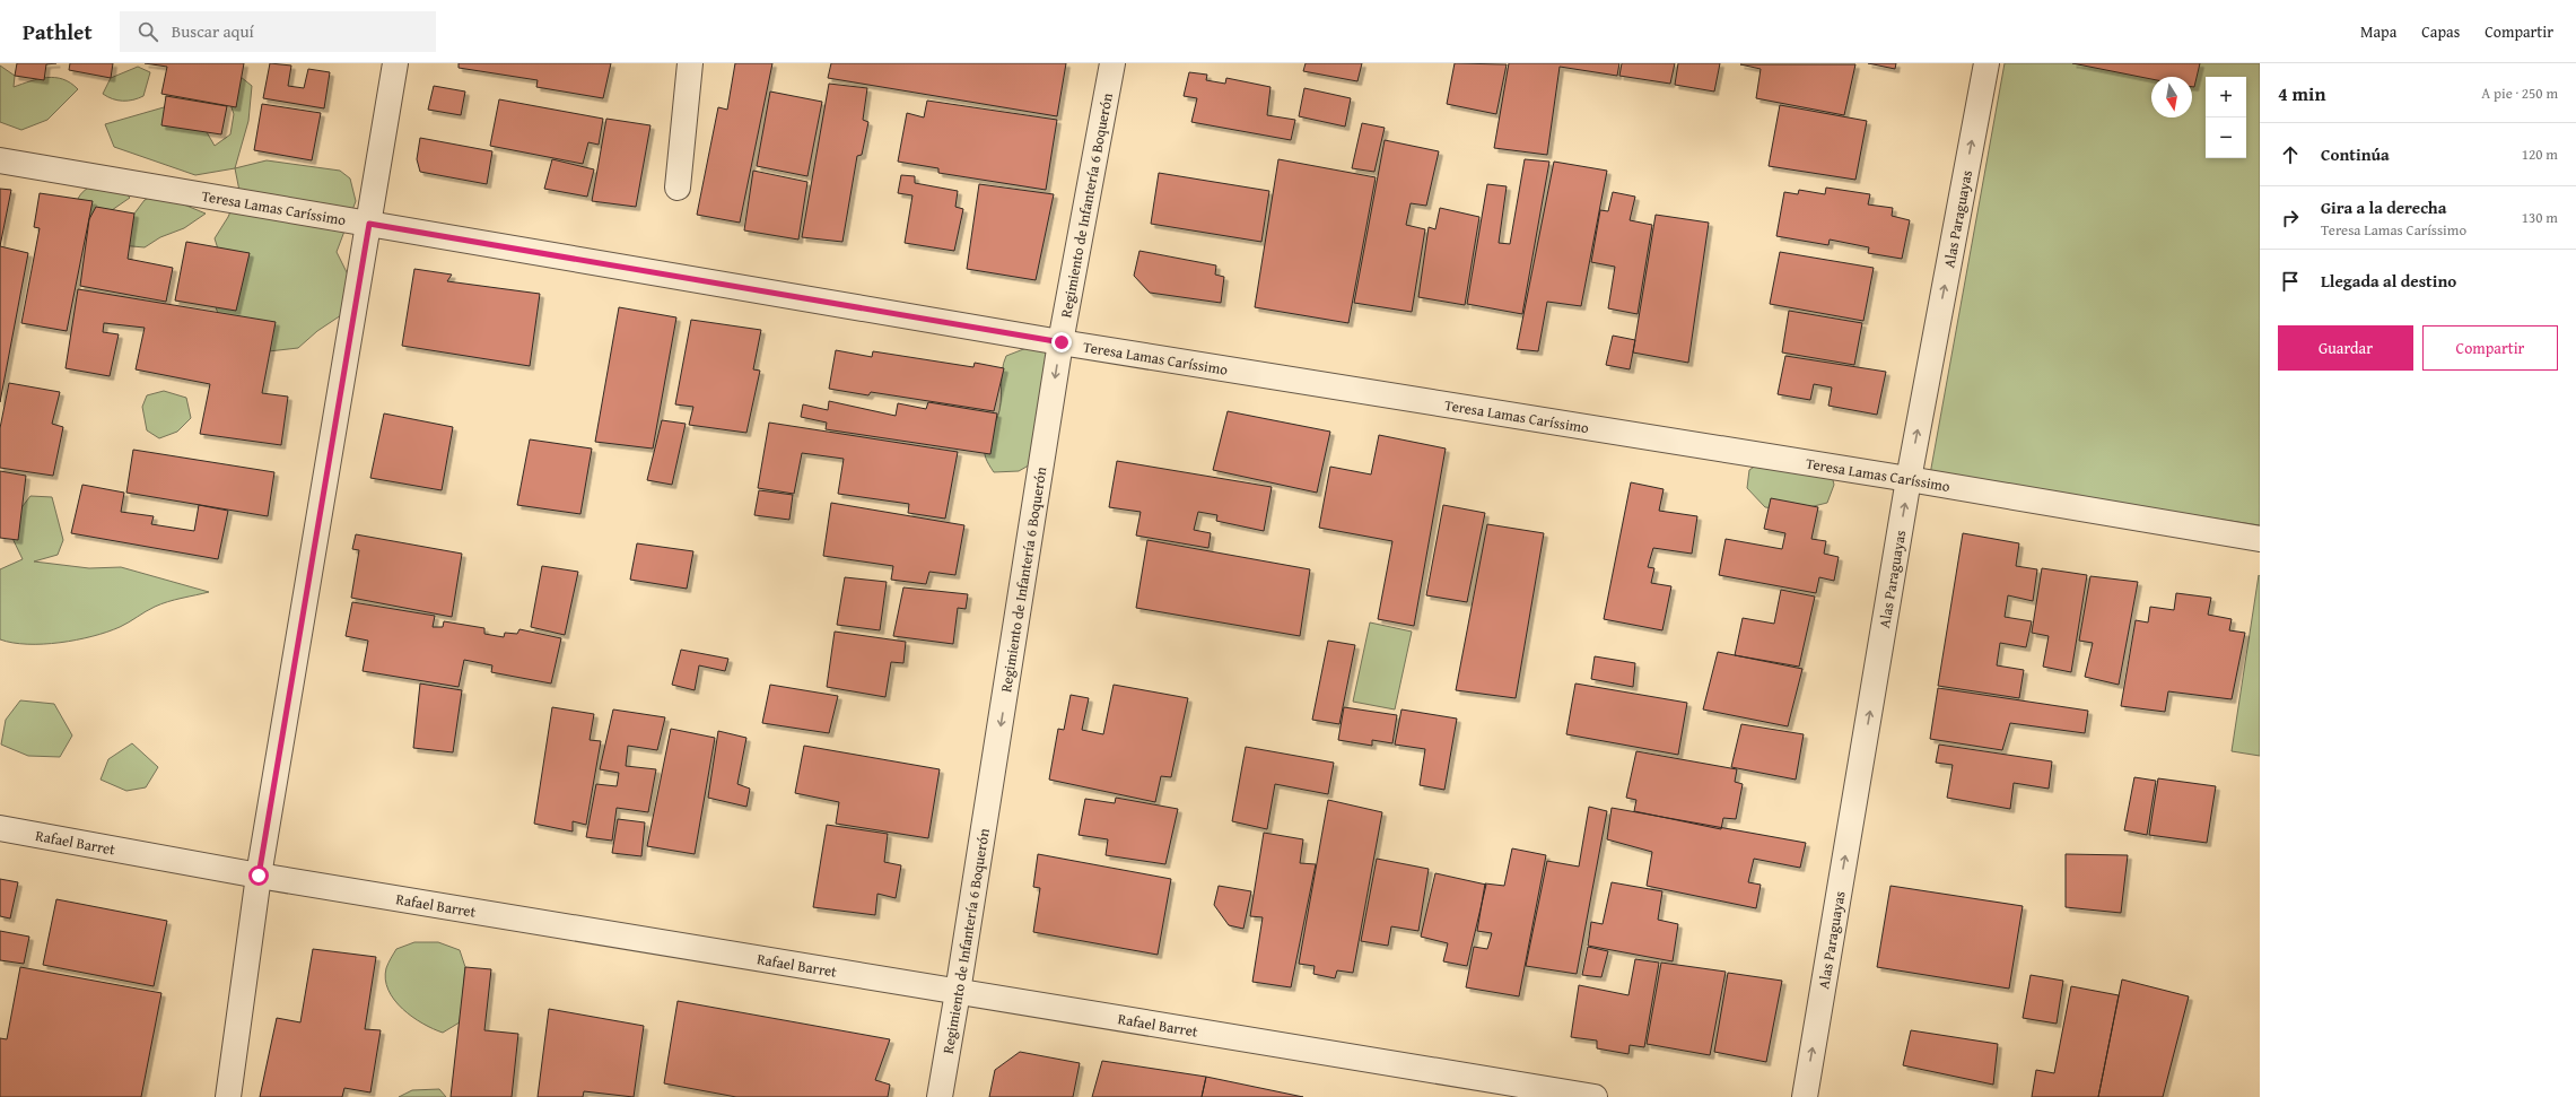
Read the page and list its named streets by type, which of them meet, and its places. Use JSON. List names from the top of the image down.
{
  "streets": {
    "street": [
      "Regimiento de Infantería 6 Boquerón",
      "Teresa Lamas Caríssimo",
      "Alas Paraguayas",
      "Rafael Barret"
    ]
  },
  "crossings": [
    ["Regimiento de Infantería 6 Boquerón", "Teresa Lamas Caríssimo"],
    ["Regimiento de Infantería 6 Boquerón", "Rafael Barret"],
    ["Teresa Lamas Caríssimo", "Alas Paraguayas"]
  ],
  "one_way": ["Regimiento de Infantería 6 Boquerón", "Alas Paraguayas"],
  "north": "bottom",
  "page": {
    "header": "Pathlet",
    "search": "Buscar aquí",
    "nav": ["Mapa", "Capas", "Compartir"],
    "heading": ["4 min", "A pie · 250 m"],
    "map_buttons": ["+", "−"],
    "list": [
      ["Continúa", "120 m"],
      ["Gira a la derecha", "Teresa Lamas Caríssimo", "130 m"],
      "Llegada al destino"
    ],
    "buttons": ["Guardar", "Compartir"]
  }
}
